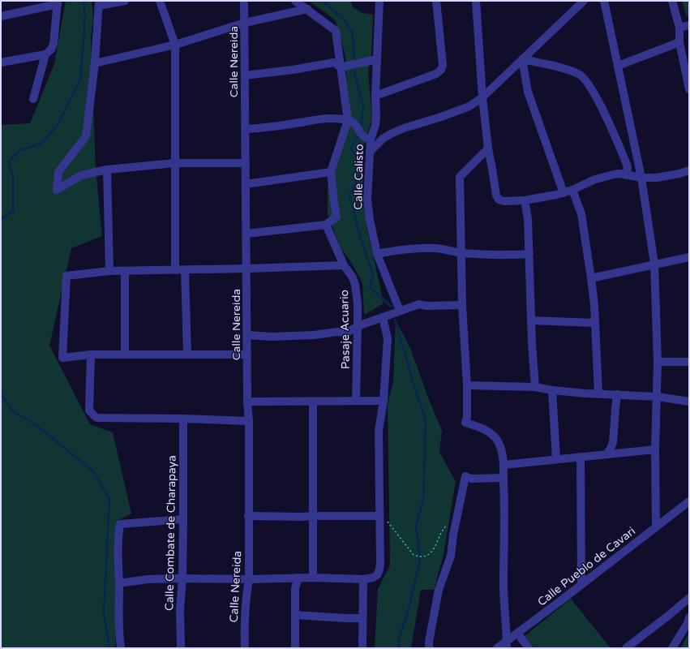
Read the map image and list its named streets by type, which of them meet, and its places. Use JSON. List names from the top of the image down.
{
  "streets": {
    "street": [
      "Calle Nereida",
      "Calle Calisto",
      "Pasaje Acuario",
      "Calle Combate de Charapaya",
      "Calle Pueblo de Cavari"
    ]
  }
}
